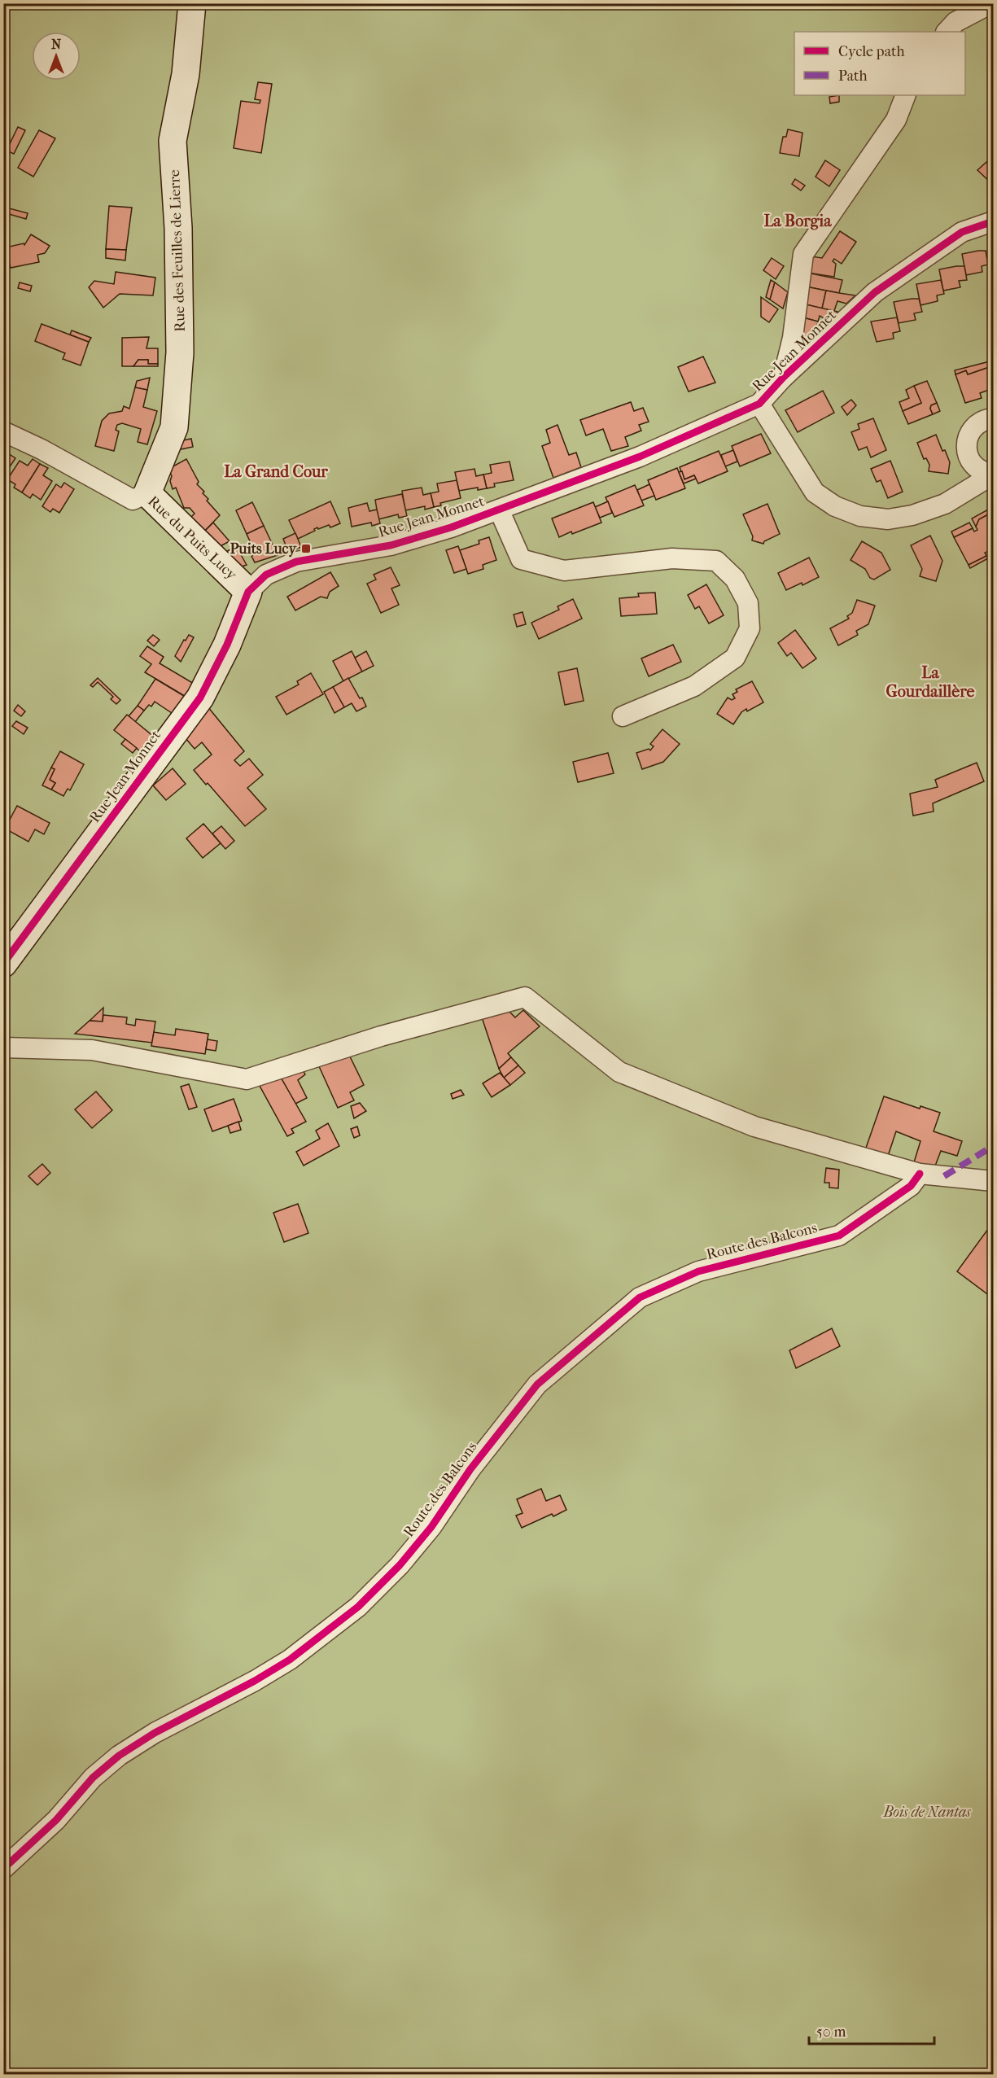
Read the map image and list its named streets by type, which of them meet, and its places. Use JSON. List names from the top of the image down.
{
  "streets": {
    "street": [
      "Rue des Feuilles de Lierre",
      "Rue Jean Monnet",
      "Rue du Puits Lucy",
      "Route des Balcons"
    ]
  },
  "crossings": [
    ["Rue des Feuilles de Lierre", "Rue du Puits Lucy"],
    ["Rue Jean Monnet", "Rue du Puits Lucy"]
  ],
  "districts": ["La Borgia", "La Grand Cour", "La Gourdaillère"],
  "parks": ["Bois de Nantas"],
  "places": {
    "transit": ["Puits Lucy"]
  },
  "legend": ["Cycle path", "Path"],
  "scale_bar": "50 m",
  "north": "top"
}
